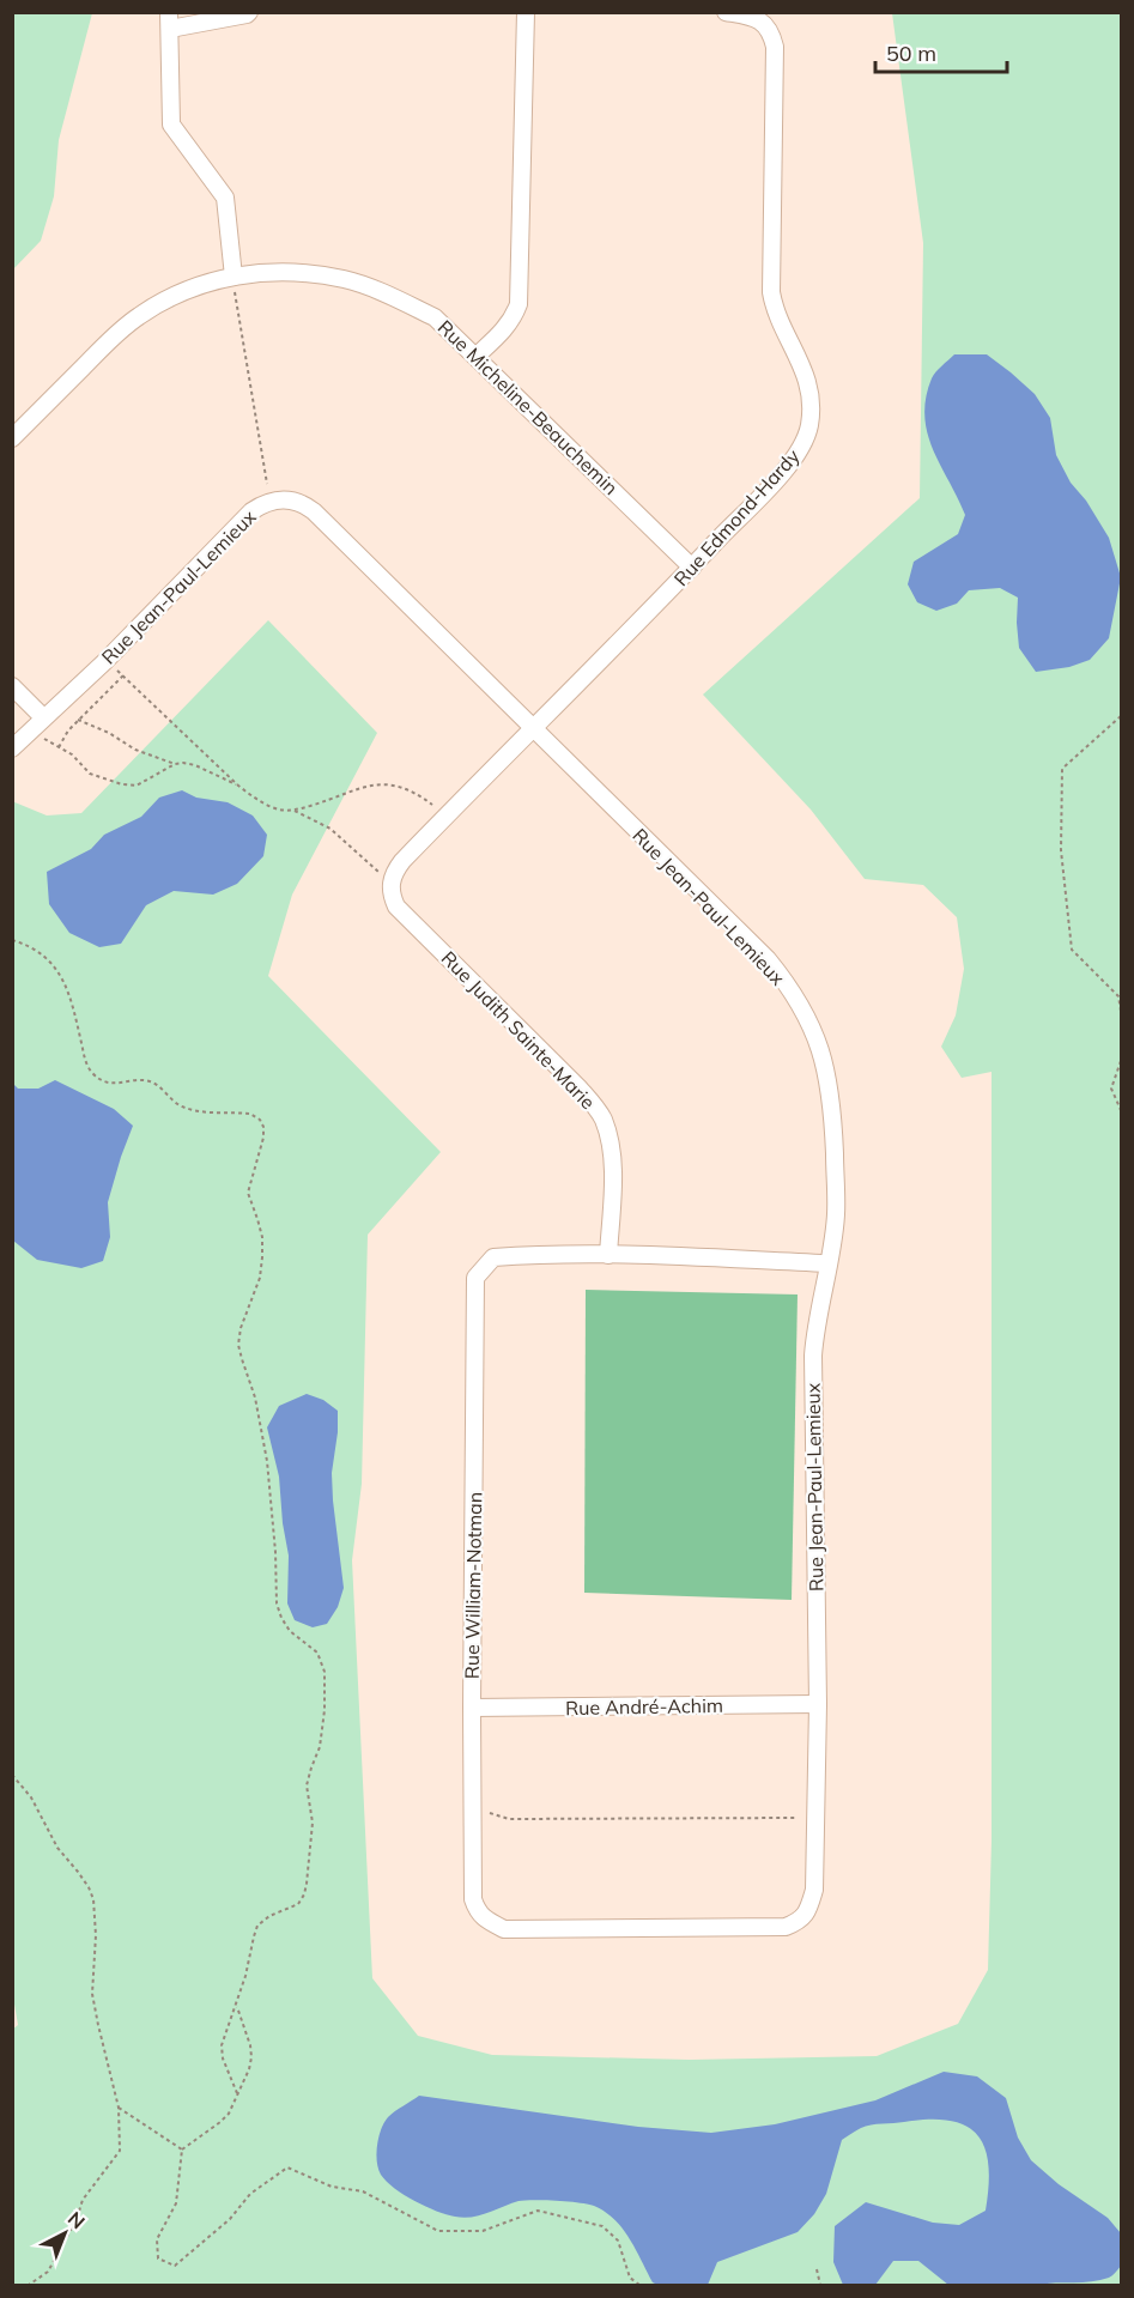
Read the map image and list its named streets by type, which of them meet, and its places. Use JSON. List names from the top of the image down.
{
  "streets": {
    "street": [
      "Rue Micheline-Beauchemin",
      "Rue Edmond-Hardy",
      "Rue Jean-Paul-Lemieux",
      "Rue Judith Sainte-Marie",
      "Rue William-Notman",
      "Rue André-Achim"
    ]
  },
  "crossings": [
    ["Rue Micheline-Beauchemin", "Rue Edmond-Hardy"],
    ["Rue Edmond-Hardy", "Rue Jean-Paul-Lemieux"],
    ["Rue Edmond-Hardy", "Rue Judith Sainte-Marie"],
    ["Rue Jean-Paul-Lemieux", "Rue William-Notman"],
    ["Rue Jean-Paul-Lemieux", "Rue André-Achim"],
    ["Rue Judith Sainte-Marie", "Rue William-Notman"],
    ["Rue William-Notman", "Rue André-Achim"]
  ],
  "scale_bar": "50 m",
  "north": "top right"
}
